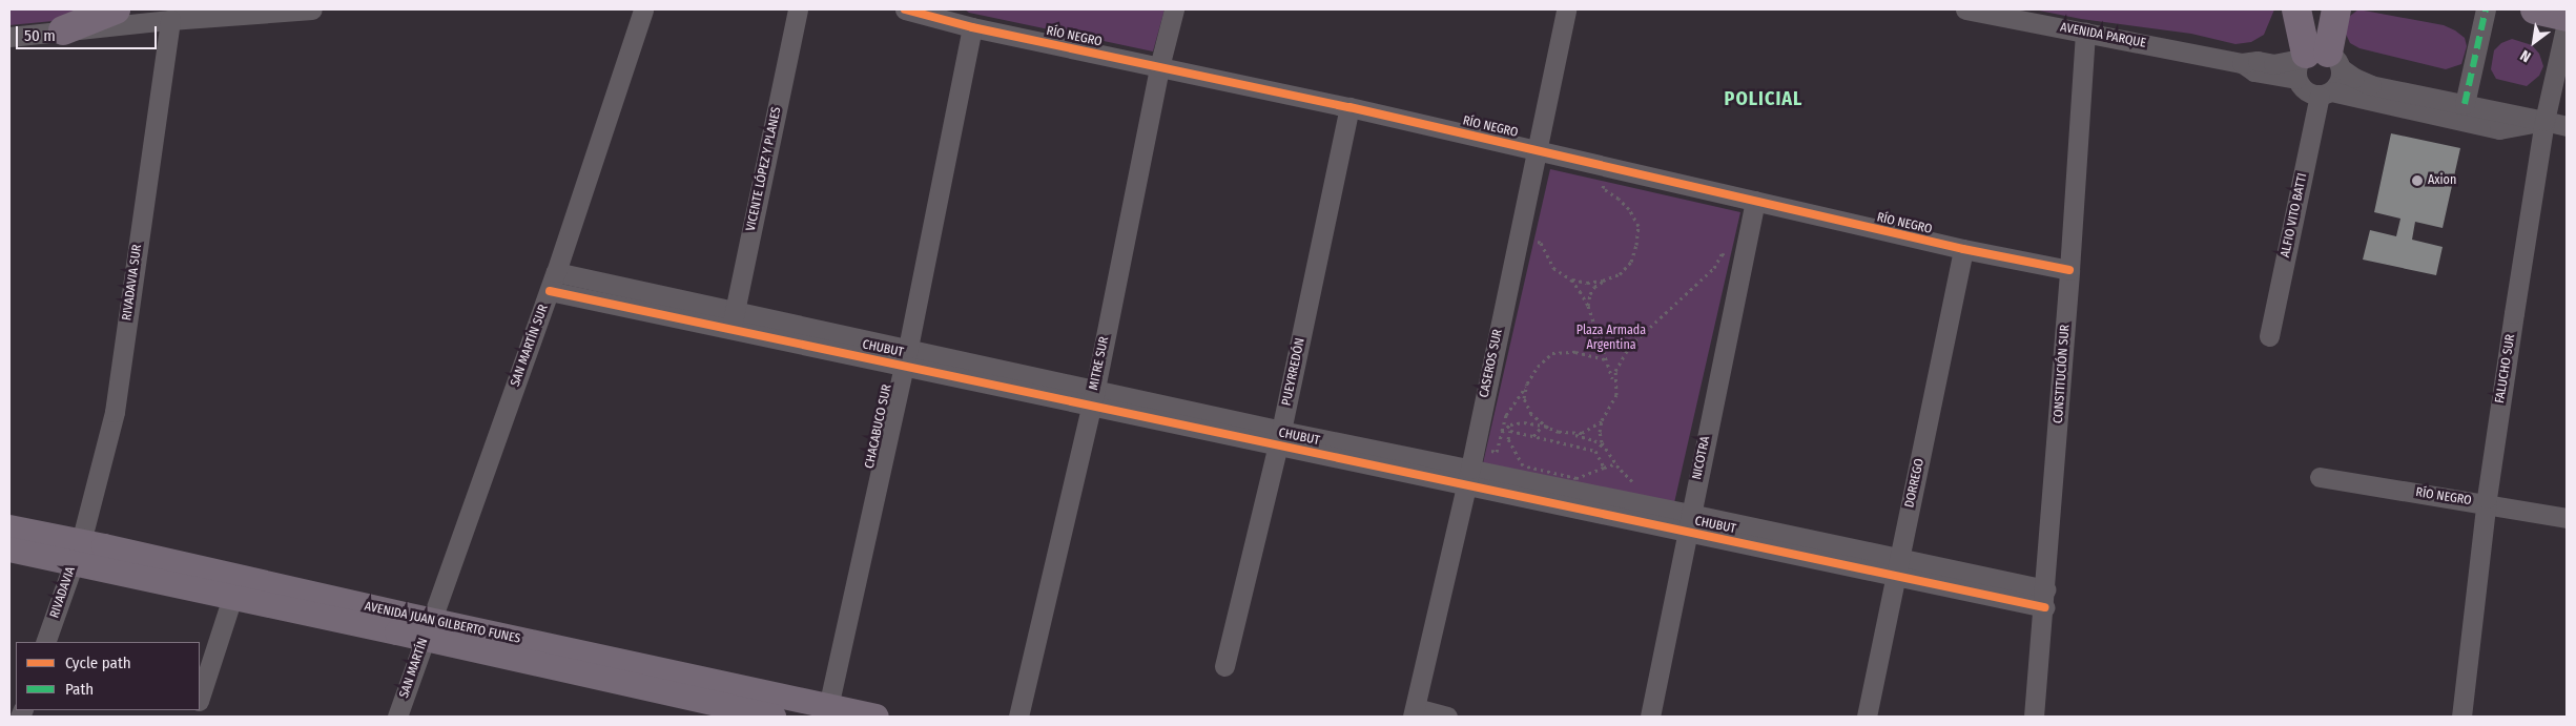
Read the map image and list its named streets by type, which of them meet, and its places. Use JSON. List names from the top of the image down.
{
  "streets": {
    "main road": ["AVENIDA JUAN GILBERTO FUNES"],
    "street": [
      "AVENIDA PARQUE",
      "RÍO NEGRO",
      "VICENTE LÓPEZ Y PLANES",
      "ALFIO VITO BATTI",
      "RIVADAVIA SUR",
      "SAN MARTÍN SUR",
      "CHUBUT",
      "MITRE SUR",
      "CASEROS SUR",
      "FALUCHO SUR",
      "PUEYRREDÓN",
      "CONSTITUCIÓN SUR",
      "CHACABUCO SUR",
      "NICOTRA",
      "DORREGO",
      "RIVADAVIA",
      "SAN MARTÍN"
    ]
  },
  "crossings": [
    ["AVENIDA PARQUE", "ALFIO VITO BATTI"],
    ["AVENIDA PARQUE", "CONSTITUCIÓN SUR"],
    ["RÍO NEGRO", "MITRE SUR"],
    ["RÍO NEGRO", "CASEROS SUR"],
    ["RÍO NEGRO", "FALUCHO SUR"],
    ["RÍO NEGRO", "PUEYRREDÓN"],
    ["RÍO NEGRO", "CONSTITUCIÓN SUR"],
    ["RÍO NEGRO", "CHACABUCO SUR"],
    ["RÍO NEGRO", "NICOTRA"],
    ["RÍO NEGRO", "DORREGO"],
    ["VICENTE LÓPEZ Y PLANES", "CHUBUT"],
    ["RIVADAVIA SUR", "RIVADAVIA"],
    ["RIVADAVIA SUR", "AVENIDA JUAN GILBERTO FUNES"],
    ["SAN MARTÍN SUR", "CHUBUT"],
    ["SAN MARTÍN SUR", "AVENIDA JUAN GILBERTO FUNES"],
    ["SAN MARTÍN SUR", "SAN MARTÍN"],
    ["CHUBUT", "MITRE SUR"],
    ["CHUBUT", "CASEROS SUR"],
    ["CHUBUT", "PUEYRREDÓN"],
    ["CHUBUT", "CONSTITUCIÓN SUR"],
    ["CHUBUT", "CHACABUCO SUR"],
    ["CHUBUT", "NICOTRA"],
    ["CHUBUT", "DORREGO"],
    ["CHACABUCO SUR", "AVENIDA JUAN GILBERTO FUNES"],
    ["RIVADAVIA", "AVENIDA JUAN GILBERTO FUNES"],
    ["AVENIDA JUAN GILBERTO FUNES", "SAN MARTÍN"]
  ],
  "districts": ["POLICIAL"],
  "parks": ["Plaza Armada Argentina"],
  "places": ["Axion"],
  "legend": ["Cycle path", "Path"],
  "scale_bar": "50 m",
  "north": "bottom left"
}
